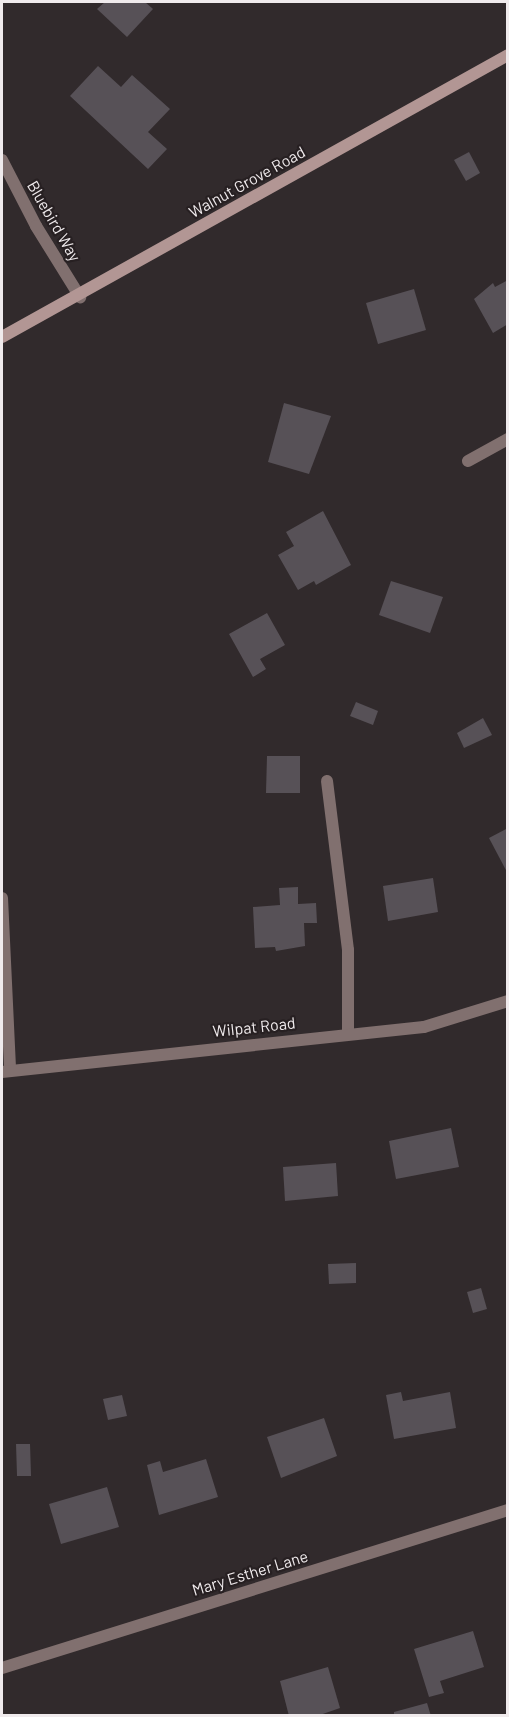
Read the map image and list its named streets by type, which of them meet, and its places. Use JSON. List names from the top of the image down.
{
  "streets": {
    "main road": ["Walnut Grove Road"],
    "street": ["Bluebird Way", "Wilpat Road", "Mary Esther Lane"]
  },
  "crossings": [
    ["Walnut Grove Road", "Bluebird Way"]
  ]
}
